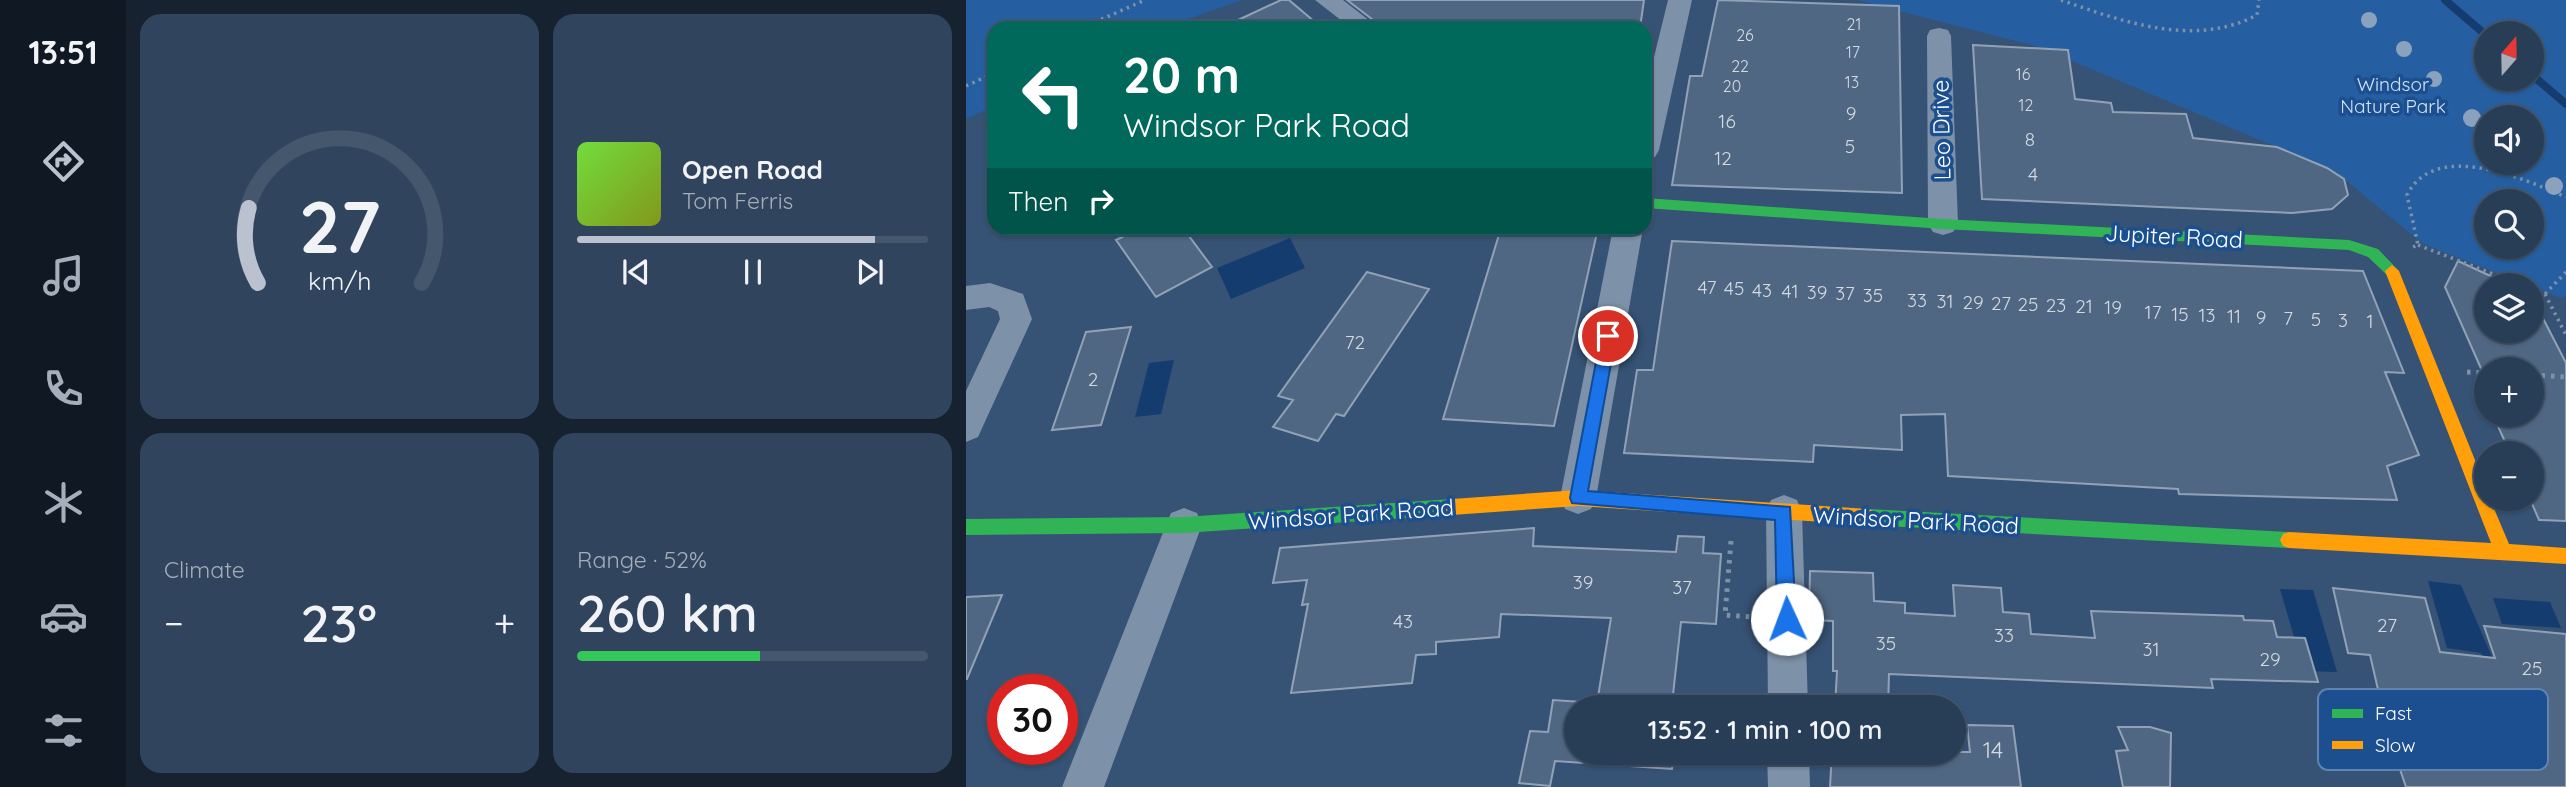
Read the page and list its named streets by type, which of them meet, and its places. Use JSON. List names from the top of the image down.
{
  "streets": {
    "street": ["Leo Drive", "Jupiter Road", "Windsor Park Road"]
  },
  "crossings": [
    ["Leo Drive", "Jupiter Road"]
  ],
  "parks": ["Windsor Nature Park"],
  "house_numbers": [
    "21",
    "26",
    "17",
    "22",
    "16",
    "13",
    "20",
    "12",
    "9",
    "16",
    "8",
    "5",
    "12",
    "4",
    "47",
    "45",
    "43",
    "41",
    "39",
    "37",
    "35",
    "33",
    "31",
    "29",
    "27",
    "25",
    "23",
    "21",
    "19",
    "17",
    "15",
    "13",
    "11",
    "9",
    "7",
    "5",
    "3",
    "1",
    "72",
    "2",
    "39",
    "37",
    "43",
    "27",
    "33",
    "35",
    "31",
    "29",
    "25",
    "14"
  ],
  "legend": ["Fast", "Slow"],
  "north": "top",
  "page": {
    "tabs": "13:51",
    "map_buttons": ["+", "−"],
    "turn": ["20 m", "Windsor Park Road"],
    "song": ["Open Road", "Tom Ferris"],
    "then": "Then",
    "tile": [
      "Climate",
      ["Range · 52%", "260 km"]
    ],
    "heat": ["−", "23°", "+"],
    "limit": "30",
    "trip": "13:52 · 1 min · 100 m",
    "gauge": ["27", "km/h"]
  }
}
